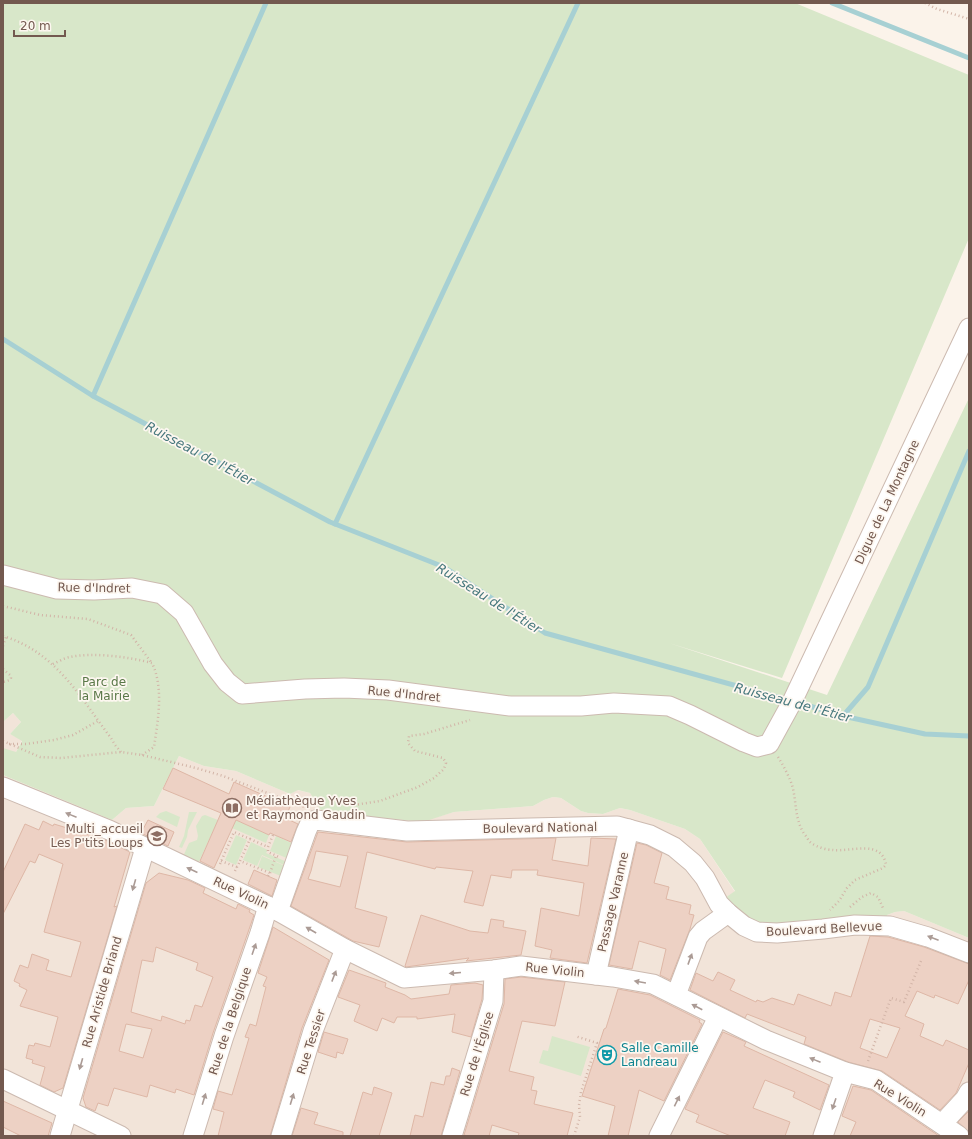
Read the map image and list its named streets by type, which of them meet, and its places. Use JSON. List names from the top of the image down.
{
  "streets": {
    "street": [
      "Digue de La Montagne",
      "Rue d'Indret",
      "Boulevard National",
      "Rue Violin",
      "Passage Varanne",
      "Boulevard Bellevue",
      "Rue Aristide Briand",
      "Rue de la Belgique",
      "Rue Tessier",
      "Rue de l'Église"
    ]
  },
  "crossings": [
    ["Digue de La Montagne", "Rue d'Indret"],
    ["Boulevard National", "Passage Varanne"],
    ["Boulevard National", "Boulevard Bellevue"],
    ["Rue Violin", "Passage Varanne"],
    ["Rue Violin", "Rue Aristide Briand"],
    ["Rue Violin", "Rue de la Belgique"],
    ["Rue Violin", "Rue Tessier"],
    ["Rue Violin", "Rue de l'Église"]
  ],
  "one_way": [
    "Rue Violin",
    "Boulevard Bellevue",
    "Rue Aristide Briand",
    "Rue de la Belgique",
    "Rue Tessier"
  ],
  "water": ["Ruisseau de l'Étier"],
  "parks": ["Parc de la Mairie"],
  "places": {
    "library": ["Médiathèque Yves et Raymond Gaudin"],
    "school or university": ["Multi_accueil Les P'tits Loups"],
    "theatre": ["Salle Camille Landreau"]
  },
  "scale_bar": "20 m"
}
